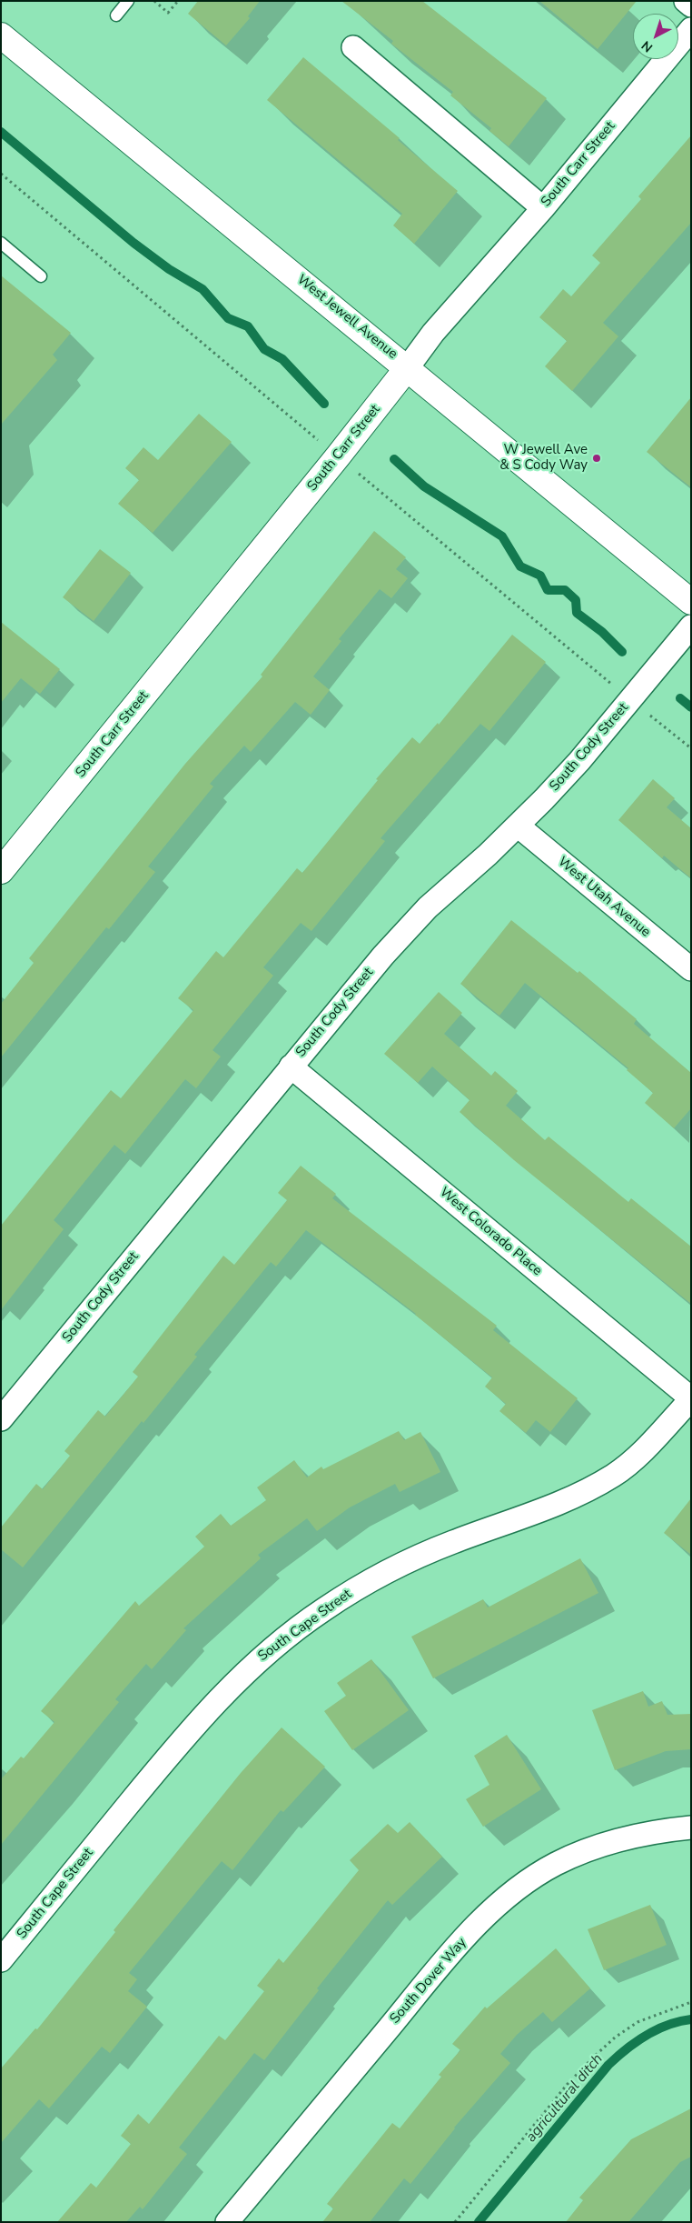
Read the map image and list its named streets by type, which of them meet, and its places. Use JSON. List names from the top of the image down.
{
  "streets": {
    "main road": ["South Carr Street", "West Jewell Avenue"],
    "street": [
      "South Cody Street",
      "West Utah Avenue",
      "West Colorado Place",
      "South Cape Street",
      "South Dover Way"
    ]
  },
  "crossings": [
    ["South Carr Street", "West Jewell Avenue"],
    ["South Cody Street", "West Utah Avenue"],
    ["South Cody Street", "West Colorado Place"],
    ["West Colorado Place", "South Cape Street"]
  ],
  "water": ["agricultural ditch"],
  "places": ["W Jewell Ave & S Cody Way"],
  "north": "bottom left"
}
